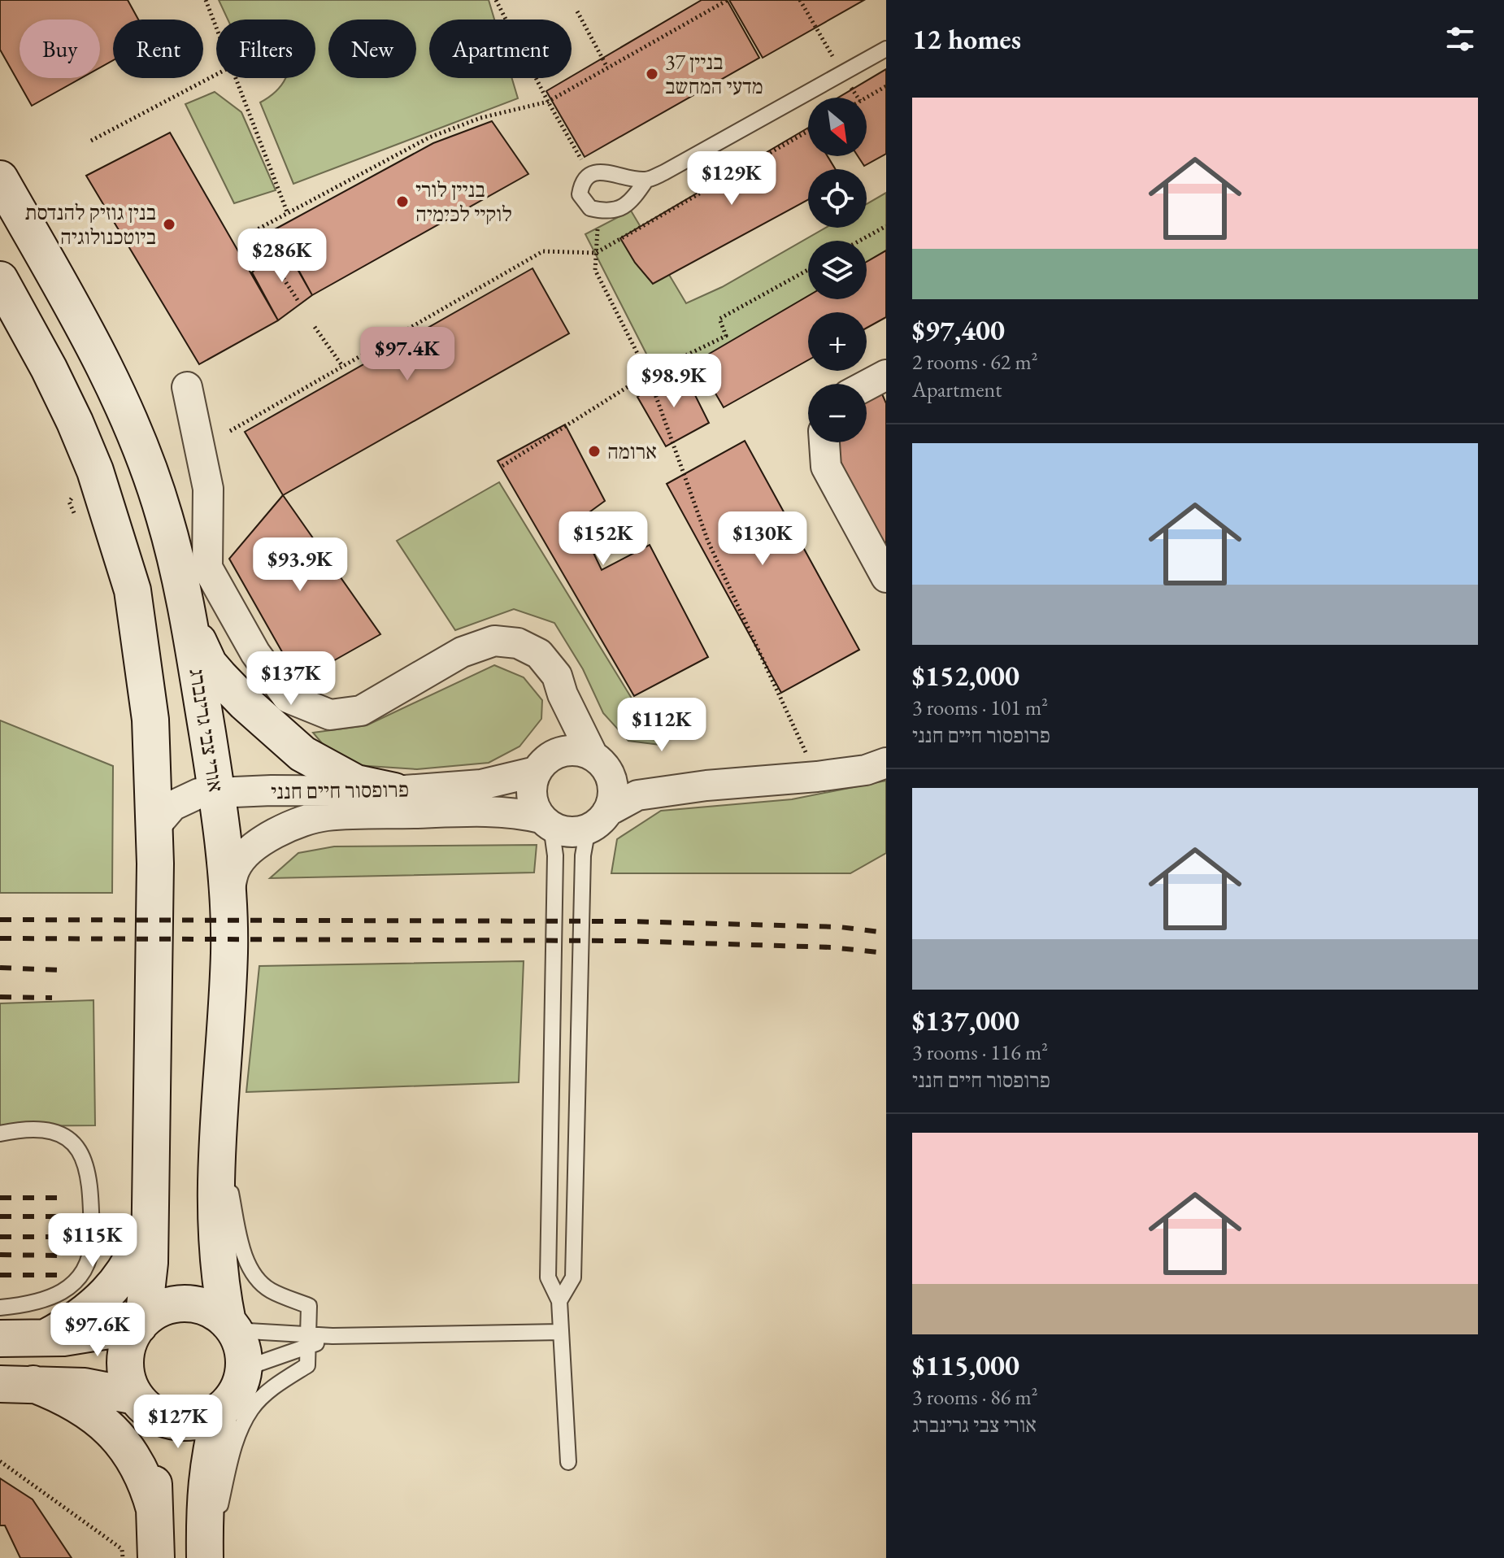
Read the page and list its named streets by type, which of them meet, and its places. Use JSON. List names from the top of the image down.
{
  "streets": {
    "main road": ["אורי צבי גרינברג"],
    "street": ["פרופסור חיים חנני"]
  },
  "crossings": [
    ["אורי צבי גרינברג", "פרופסור חיים חנני"]
  ],
  "places": [
    "בניין 37 מדעי המחשב",
    "בניין לורי לוקיי לכימיה",
    "בנין גוזיק להנדסת ביוטכנולוגיה",
    "ארומה"
  ],
  "north": "bottom right",
  "page": {
    "heading": "12 homes",
    "chip": [
      "Buy",
      "Rent",
      "Filters",
      "New",
      "Apartment"
    ],
    "list": [
      {
        "name": "$97,400",
        "note": "2 rooms · 62 m² · Apartment"
      },
      {
        "name": "$152,000",
        "note": "3 rooms · 101 m² · פרופסור חיים חנני"
      },
      {
        "name": "$137,000",
        "note": "3 rooms · 116 m² · פרופסור חיים חנני"
      },
      {
        "name": "$115,000",
        "note": "3 rooms · 86 m² · אורי צבי גרינברג"
      }
    ],
    "map_buttons": ["+", "−"],
    "price": [
      "$129K",
      "$286K",
      "$97.4K",
      "$98.9K",
      "$152K",
      "$130K",
      "$93.9K",
      "$137K",
      "$112K",
      "$115K",
      "$97.6K",
      "$127K"
    ]
  }
}
